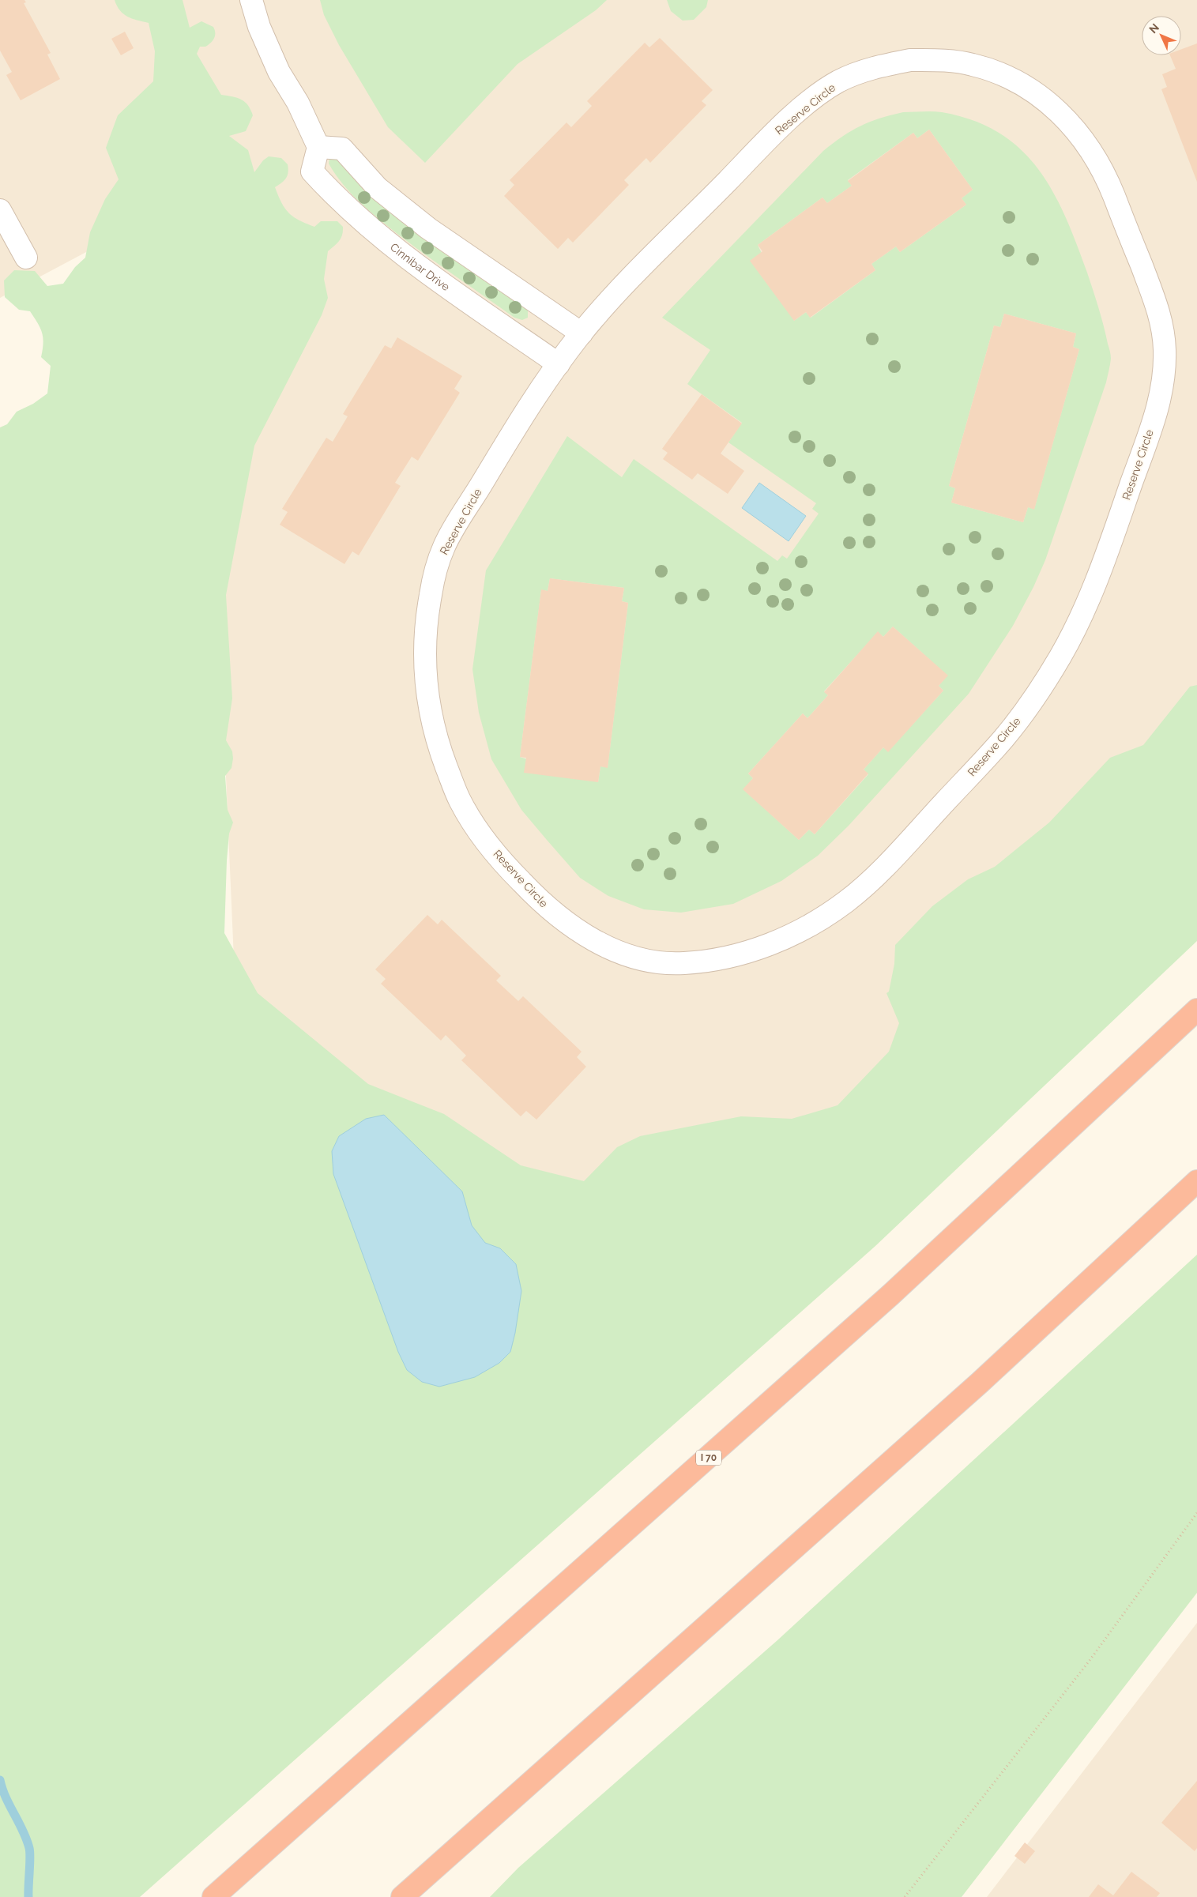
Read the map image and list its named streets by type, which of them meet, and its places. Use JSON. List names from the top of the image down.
{
  "streets": {
    "highway": ["I 70"],
    "street": ["Reserve Circle", "Cinnibar Drive"]
  },
  "crossings": [
    ["Reserve Circle", "Cinnibar Drive"]
  ],
  "north": "top left"
}
